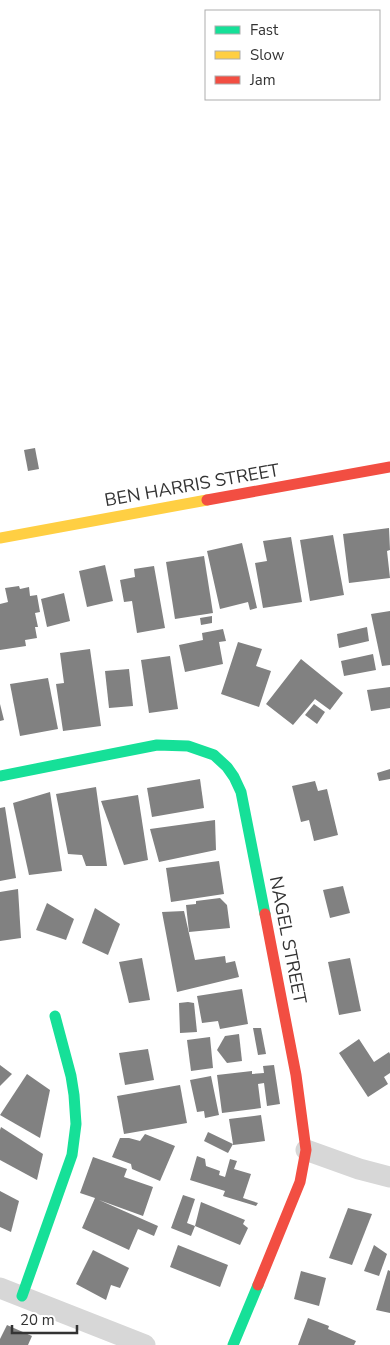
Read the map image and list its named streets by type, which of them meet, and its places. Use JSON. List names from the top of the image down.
{
  "streets": {
    "street": ["BEN HARRIS STREET", "NAGEL STREET"]
  },
  "legend": ["Fast", "Slow", "Jam"],
  "scale_bar": "20 m"
}
